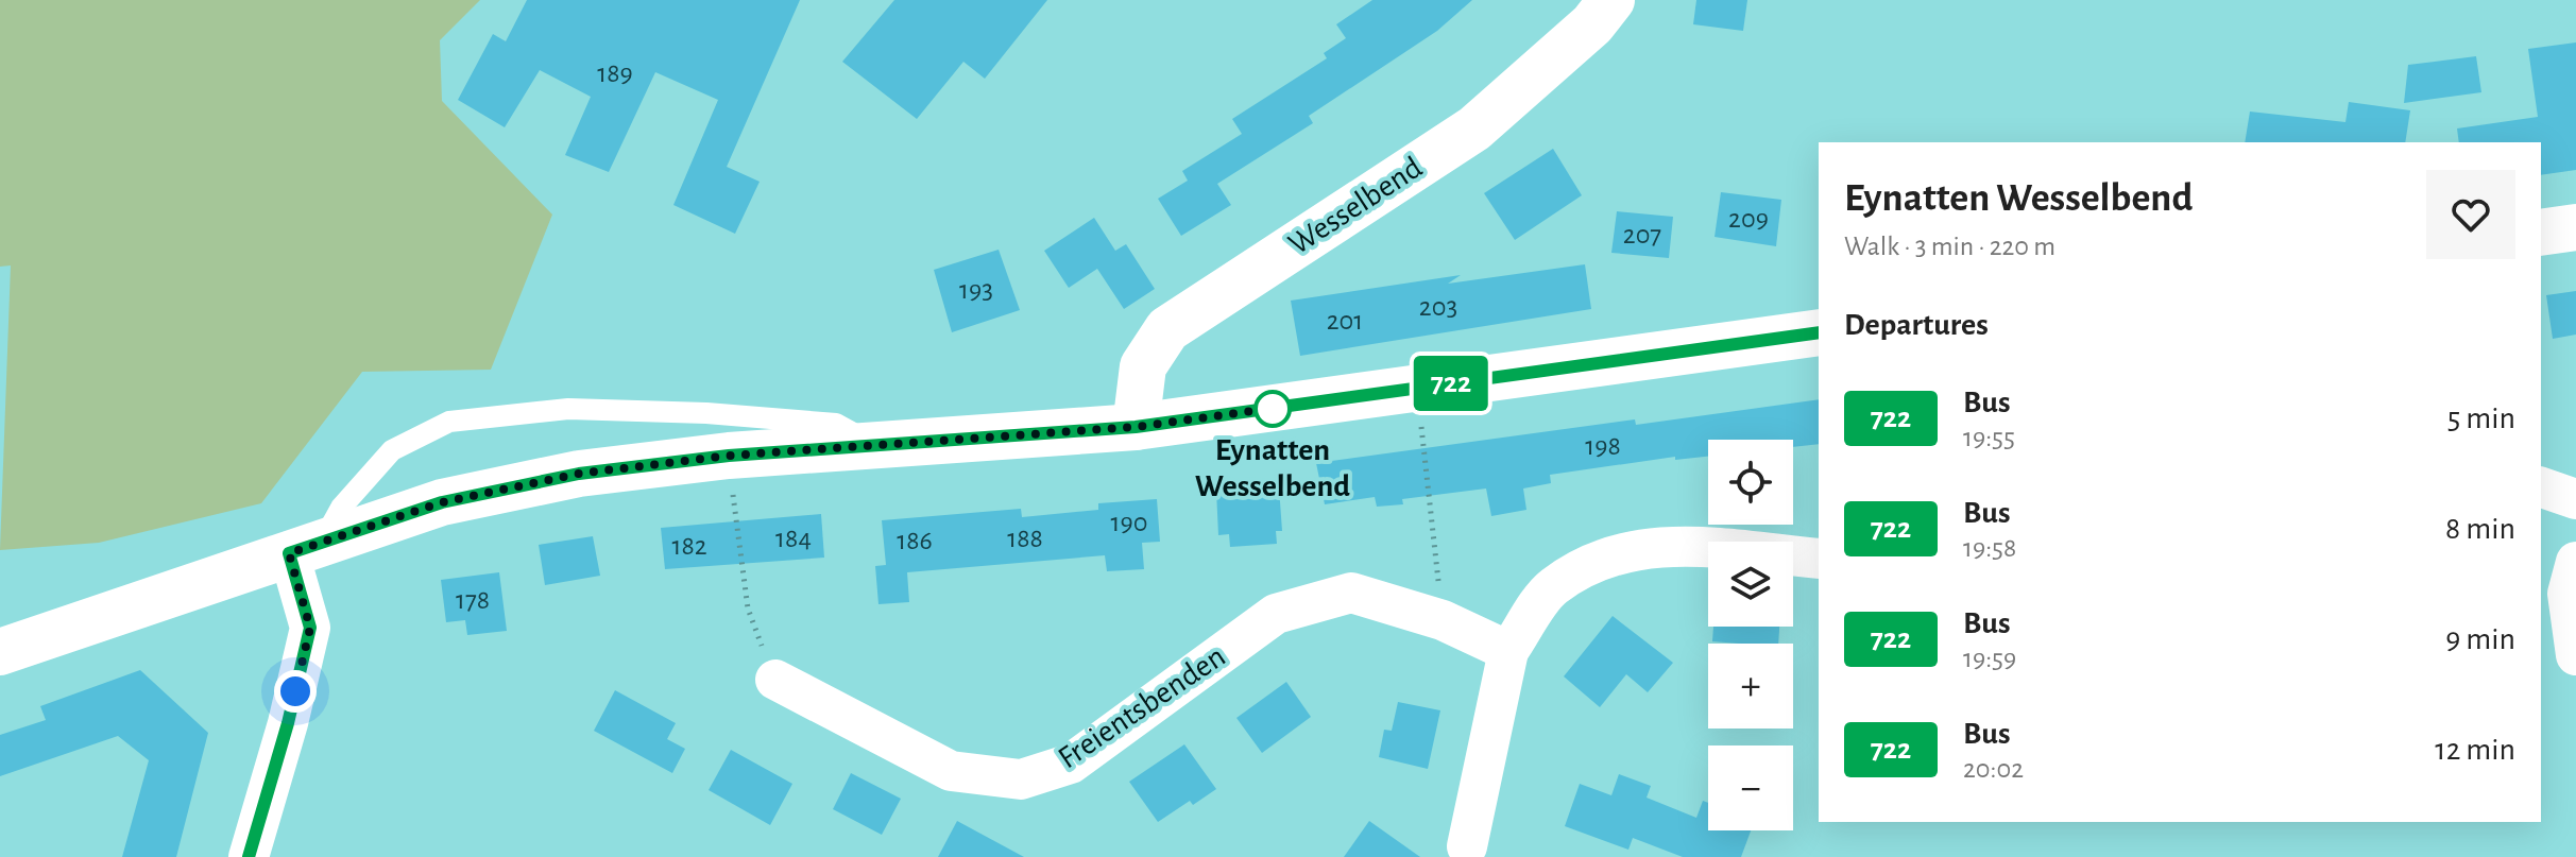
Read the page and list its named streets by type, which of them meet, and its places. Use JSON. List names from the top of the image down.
{
  "streets": {
    "street": ["Wesselbend", "Freientsbenden"]
  },
  "places": ["Eynatten Wesselbend"],
  "lines": ["bus line 722"],
  "house_numbers": [
    "189",
    "209",
    "207",
    "193",
    "203",
    "201",
    "198",
    "190",
    "184",
    "188",
    "186",
    "182",
    "178"
  ],
  "page": {
    "on_map": "722",
    "heading": [
      ["Eynatten Wesselbend", "Walk · 3 min · 220 m"],
      "Departures"
    ],
    "list": [
      {
        "mark": "722",
        "name": "Bus",
        "note": "19:55",
        "value": "5 min"
      },
      {
        "mark": "722",
        "name": "Bus",
        "note": "19:58",
        "value": "8 min"
      },
      {
        "mark": "722",
        "name": "Bus",
        "note": "19:59",
        "value": "9 min"
      },
      {
        "mark": "722",
        "name": "Bus",
        "note": "20:02",
        "value": "12 min"
      }
    ],
    "map_buttons": ["+", "−"]
  }
}
